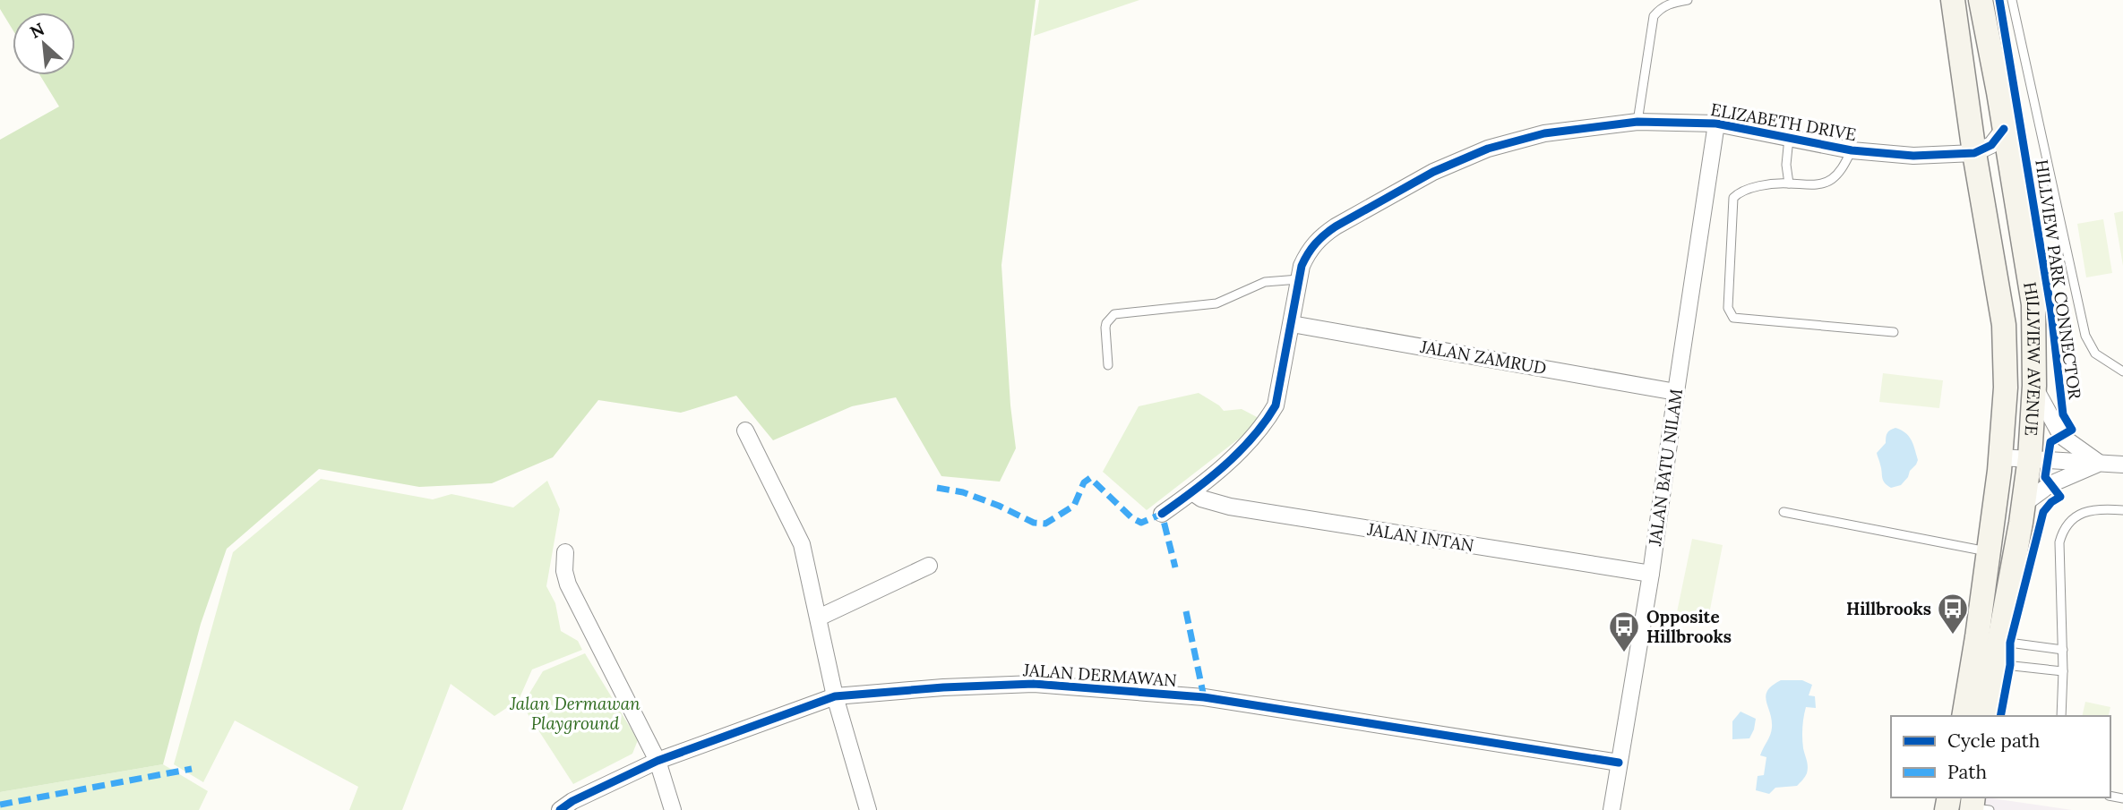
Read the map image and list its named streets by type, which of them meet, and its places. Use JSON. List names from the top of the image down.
{
  "streets": {
    "street": [
      "ELIZABETH DRIVE",
      "JALAN ZAMRUD",
      "HILLVIEW AVENUE",
      "JALAN BATU NILAM",
      "JALAN INTAN",
      "JALAN DERMAWAN"
    ],
    "cycle path": ["HILLVIEW PARK CONNECTOR"]
  },
  "crossings": [
    ["ELIZABETH DRIVE", "JALAN ZAMRUD"],
    ["ELIZABETH DRIVE", "HILLVIEW AVENUE"],
    ["ELIZABETH DRIVE", "JALAN BATU NILAM"],
    ["ELIZABETH DRIVE", "JALAN INTAN"],
    ["JALAN ZAMRUD", "JALAN BATU NILAM"],
    ["JALAN BATU NILAM", "JALAN INTAN"],
    ["JALAN BATU NILAM", "JALAN DERMAWAN"]
  ],
  "parks": ["Jalan Dermawan Playground"],
  "places": {
    "bus stop": ["Hillbrooks", "Opposite Hillbrooks"]
  },
  "legend": ["Cycle path", "Path"],
  "north": "top left"
}
